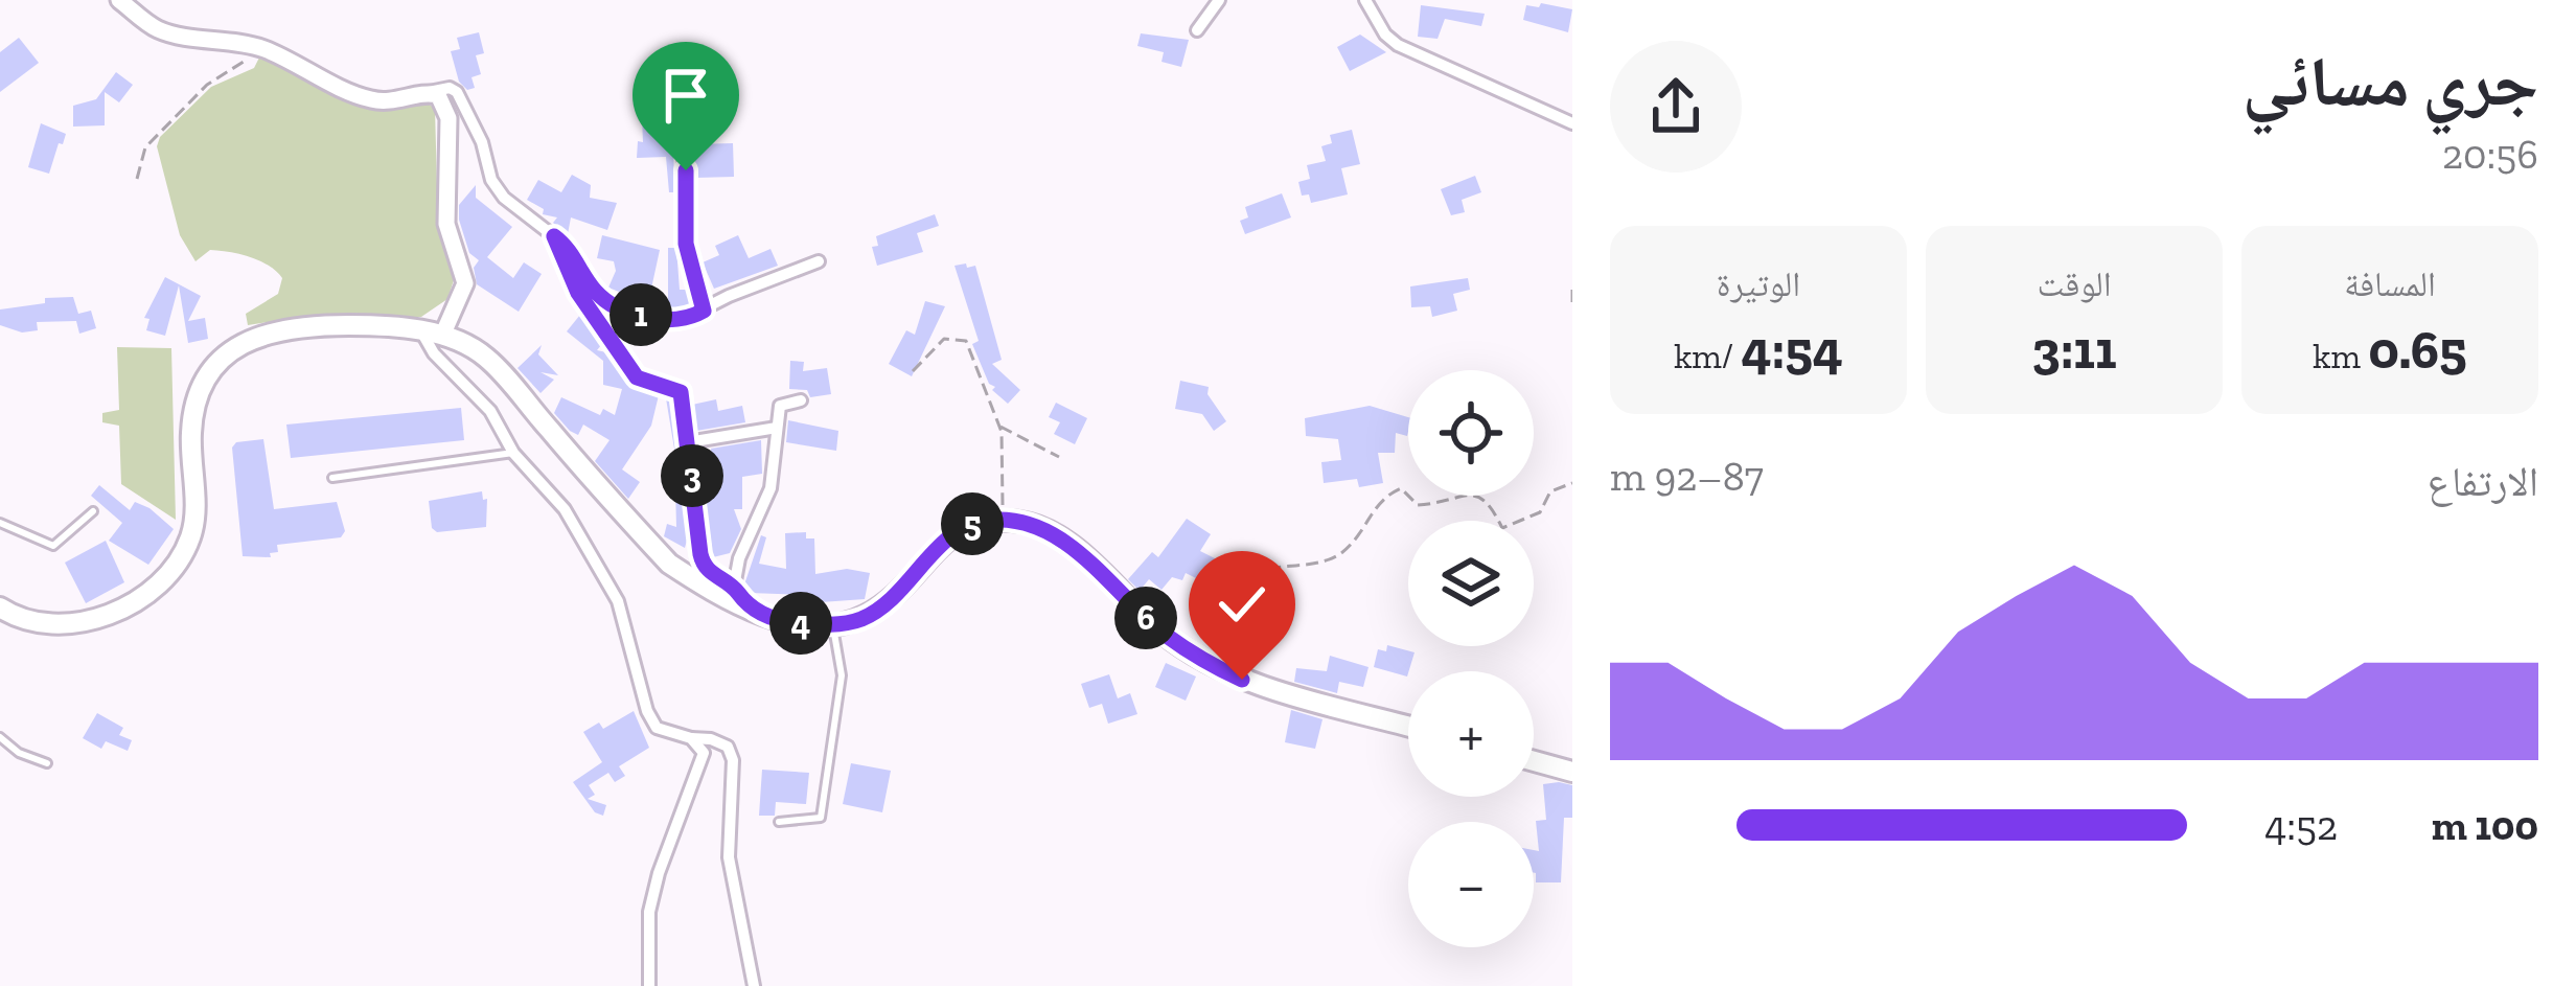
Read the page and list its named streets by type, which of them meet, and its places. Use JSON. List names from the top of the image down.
{
  "page": {
    "heading": ["جري مسائي", "20:56"],
    "stats": [
      ["المسافة", "0.65 km"],
      ["الوقت", "3:11"],
      ["الوتيرة", "4:54 /km"]
    ],
    "pins": [
      "1",
      "3",
      "5",
      "6",
      "4"
    ],
    "map_buttons": ["+", "−"],
    "chart": ["الارتفاع", "87–92 m"],
    "list": [
      {
        "name": "100 m",
        "note": "4:52"
      }
    ]
  }
}
